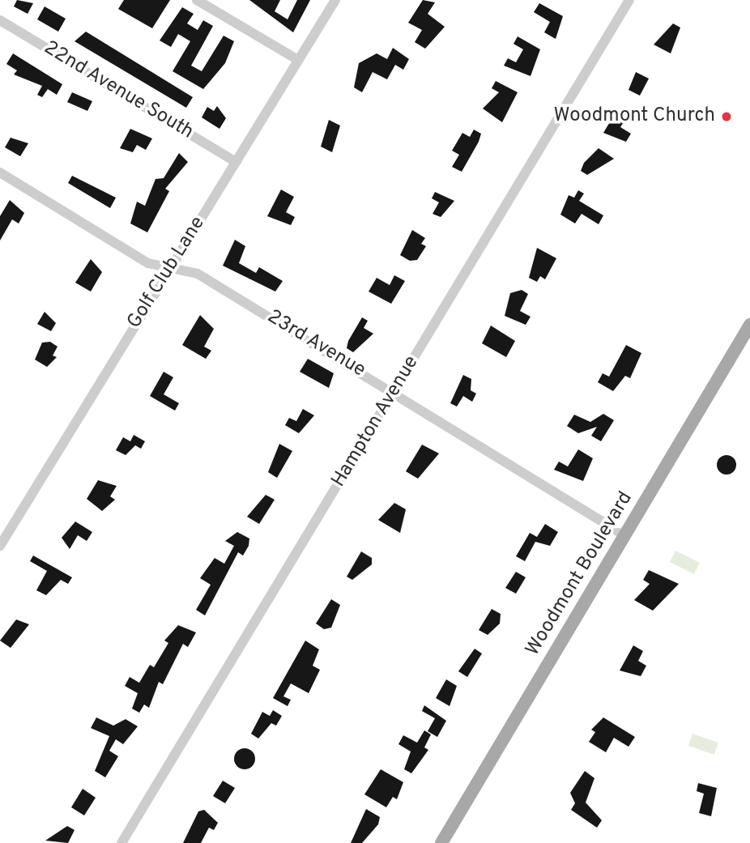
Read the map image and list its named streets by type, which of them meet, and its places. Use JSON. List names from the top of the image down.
{
  "streets": {
    "main road": ["Woodmont Boulevard"],
    "street": [
      "22nd Avenue South",
      "Golf Club Lane",
      "23rd Avenue",
      "Hampton Avenue"
    ]
  },
  "crossings": [
    ["22nd Avenue South", "Golf Club Lane"],
    ["Golf Club Lane", "23rd Avenue"],
    ["23rd Avenue", "Hampton Avenue"],
    ["23rd Avenue", "Woodmont Boulevard"]
  ],
  "places": ["Woodmont Church"]
}
